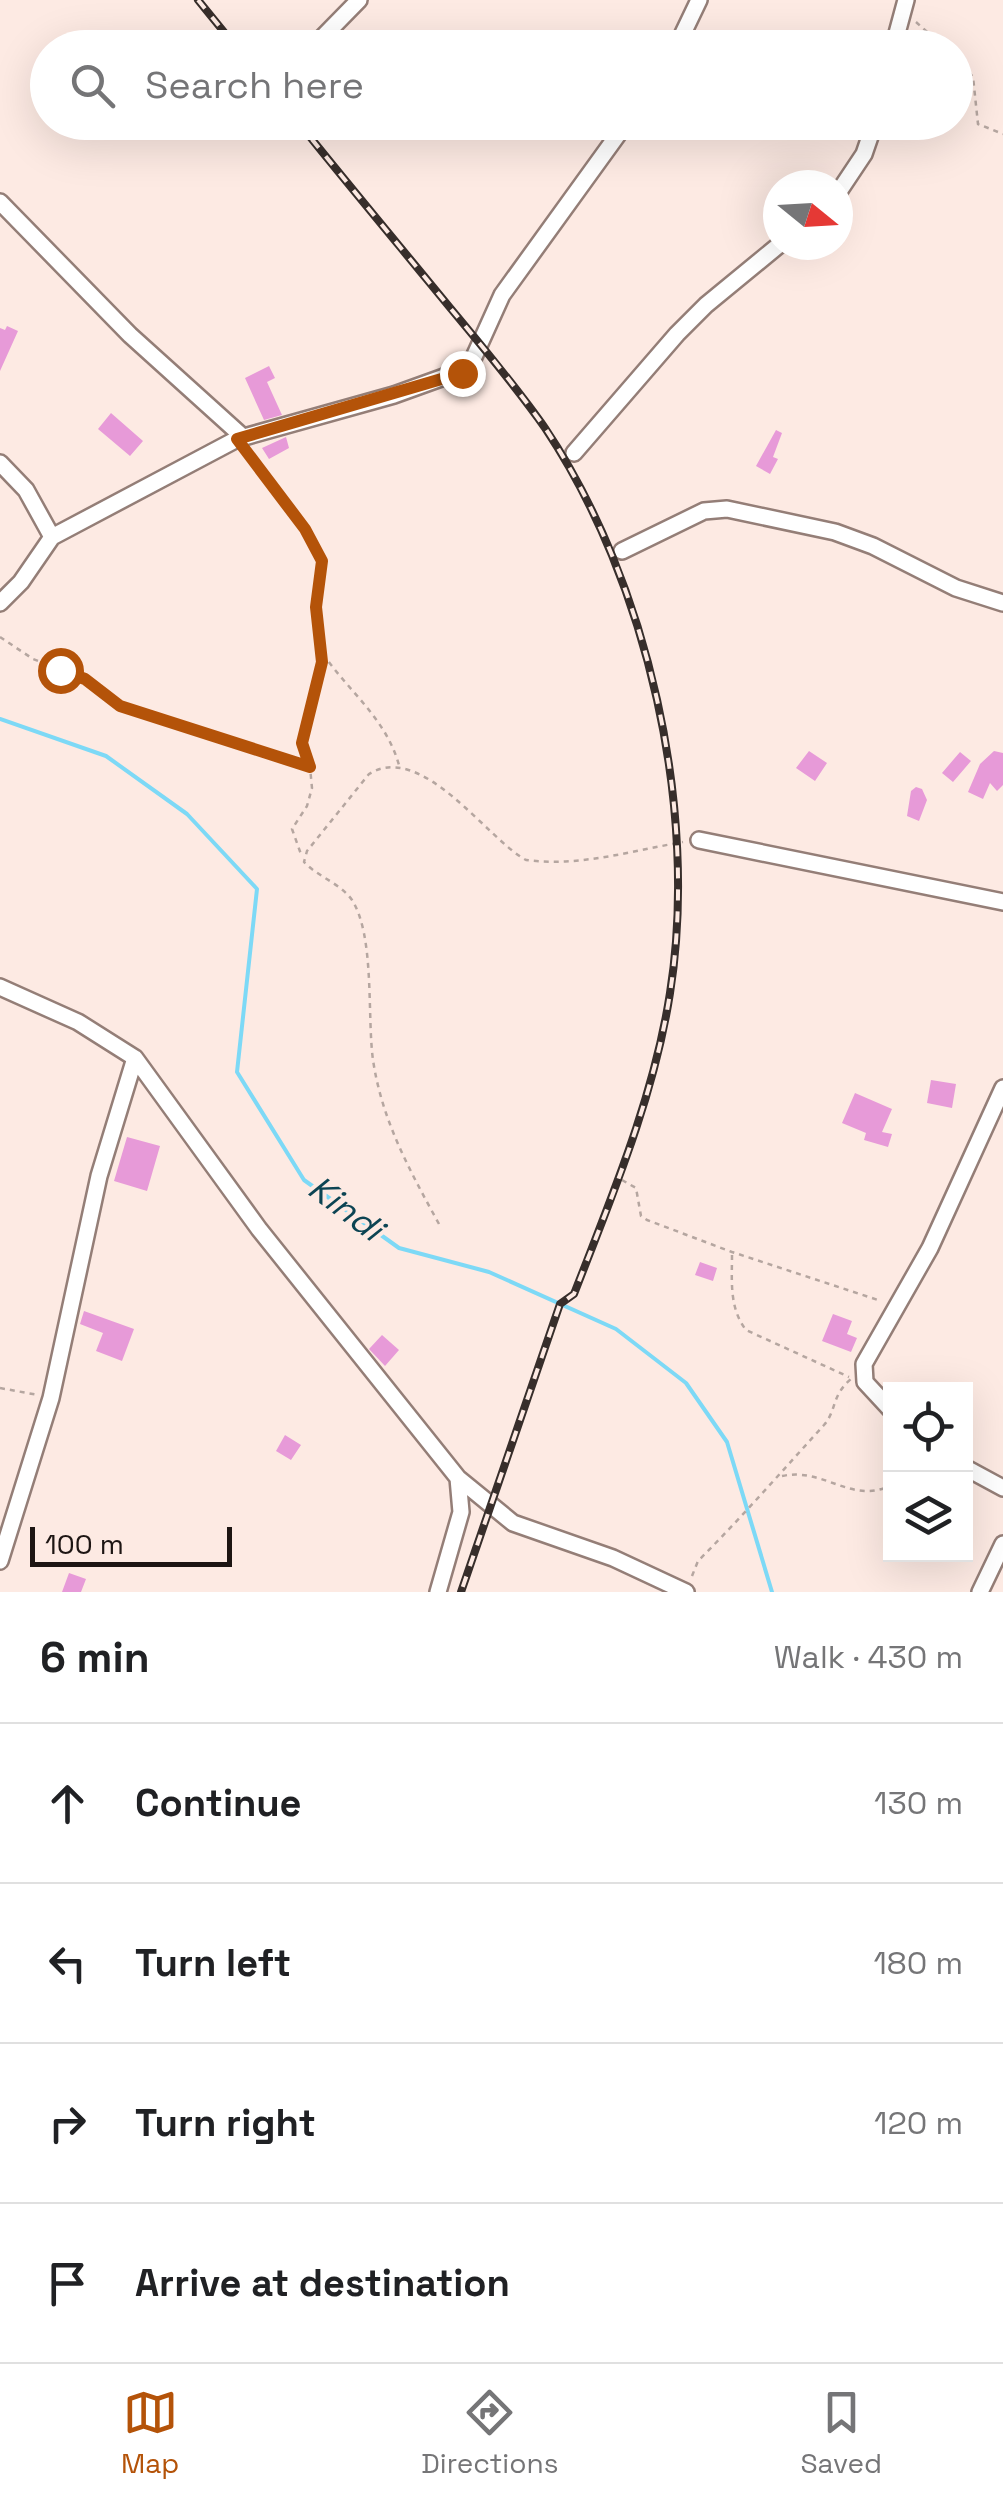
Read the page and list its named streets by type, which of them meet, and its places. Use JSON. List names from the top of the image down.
{
  "water": ["Kindi"],
  "scale_bar": "100 m",
  "north": "right",
  "page": {
    "search": "Search here",
    "scale": "100 m",
    "heading": ["6 min", "Walk · 430 m"],
    "list": [
      ["Continue", "130 m"],
      ["Turn left", "180 m"],
      ["Turn right", "120 m"],
      "Arrive at destination"
    ],
    "nav": ["Map", "Directions", "Saved"]
  }
}
